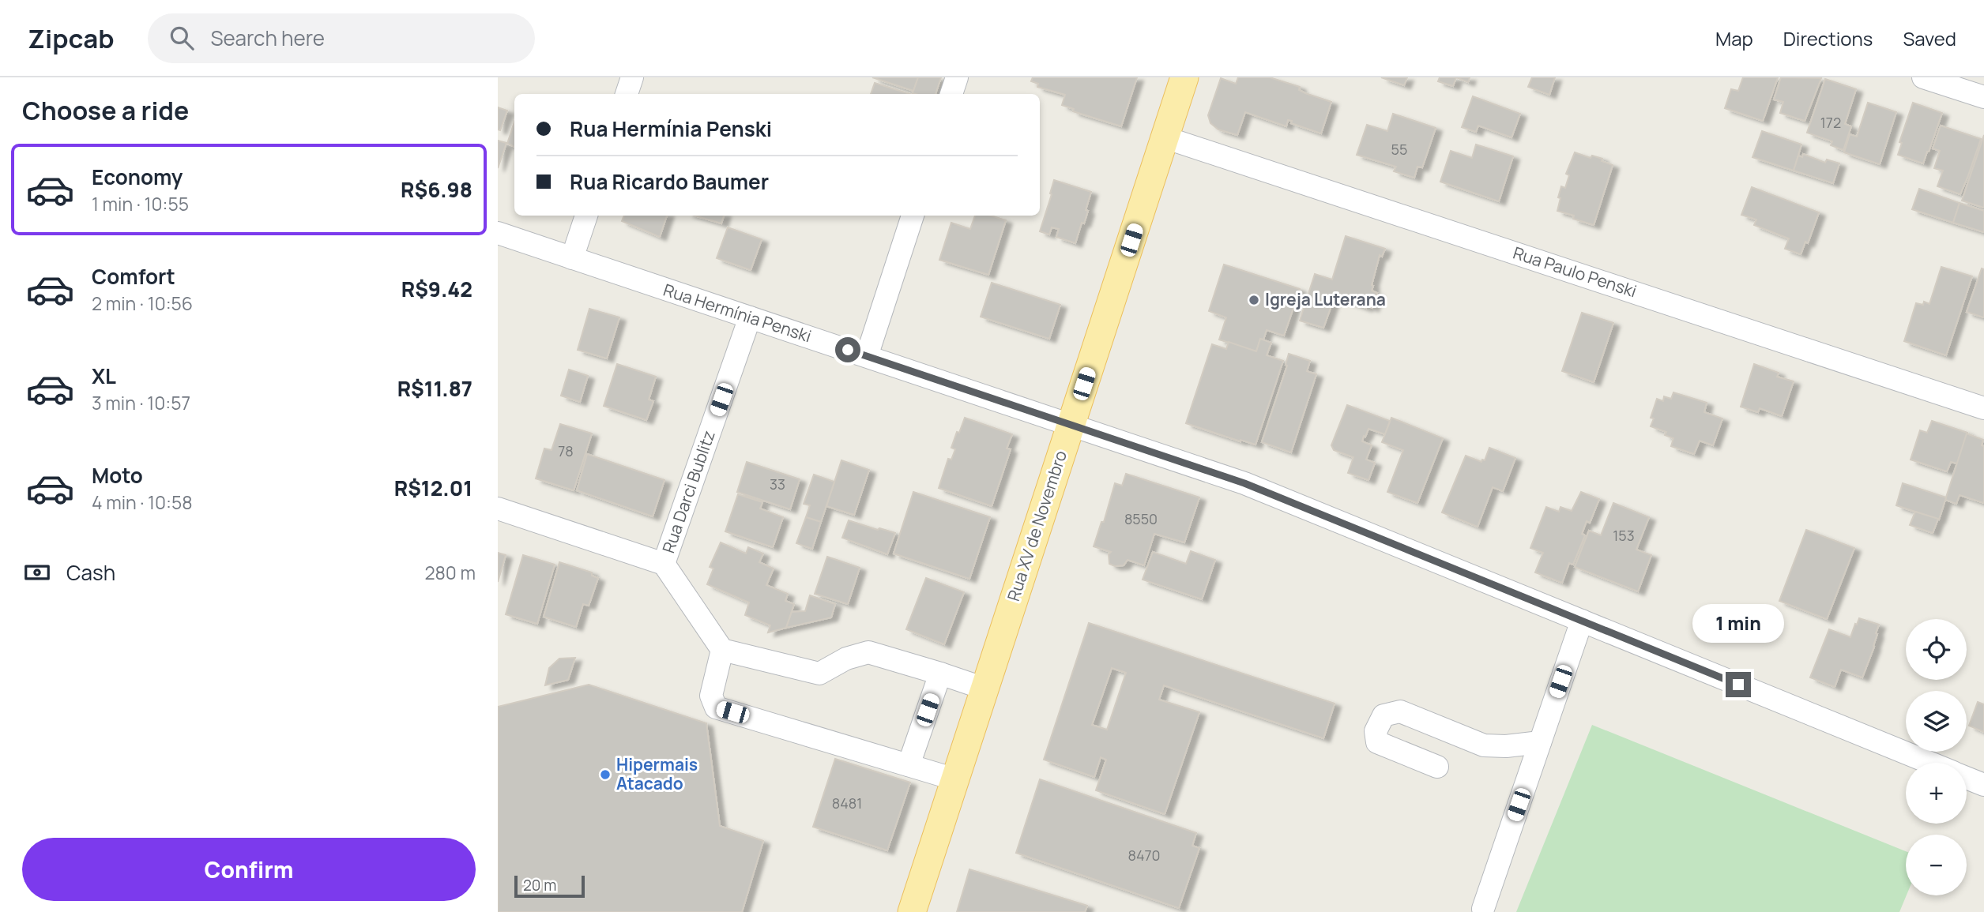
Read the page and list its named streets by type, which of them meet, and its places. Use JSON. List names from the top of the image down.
{
  "streets": {
    "main road": ["Rua XV de Novembro"],
    "street": ["Rua Paulo Penski", "Rua Hermínia Penski", "Rua Darci Bublitz"]
  },
  "crossings": [
    ["Rua Paulo Penski", "Rua XV de Novembro"],
    ["Rua Hermínia Penski", "Rua Darci Bublitz"],
    ["Rua Hermínia Penski", "Rua XV de Novembro"]
  ],
  "places": ["Igreja Luterana", "Hipermais Atacado"],
  "house_numbers": [
    "172",
    "55",
    "78",
    "33",
    "8550",
    "153",
    "8481",
    "8470"
  ],
  "scale_bar": "20 m",
  "page": {
    "header": "Zipcab",
    "search": "Search here",
    "nav": ["Map", "Directions", "Saved"],
    "heading": "Choose a ride",
    "banner": ["Rua Hermínia Penski", "Rua Ricardo Baumer"],
    "list": [
      {
        "name": "Economy",
        "note": "1 min · 10:55",
        "value": "R$6.98"
      },
      {
        "name": "Comfort",
        "note": "2 min · 10:56",
        "value": "R$9.42"
      },
      {
        "name": "XL",
        "note": "3 min · 10:57",
        "value": "R$11.87"
      },
      {
        "name": "Moto",
        "note": "4 min · 10:58",
        "value": "R$12.01"
      }
    ],
    "pay": ["Cash", "280 m"],
    "bubble": "1 min",
    "map_buttons": ["+", "−"],
    "buttons": "Confirm",
    "scale": "20 m"
  }
}
